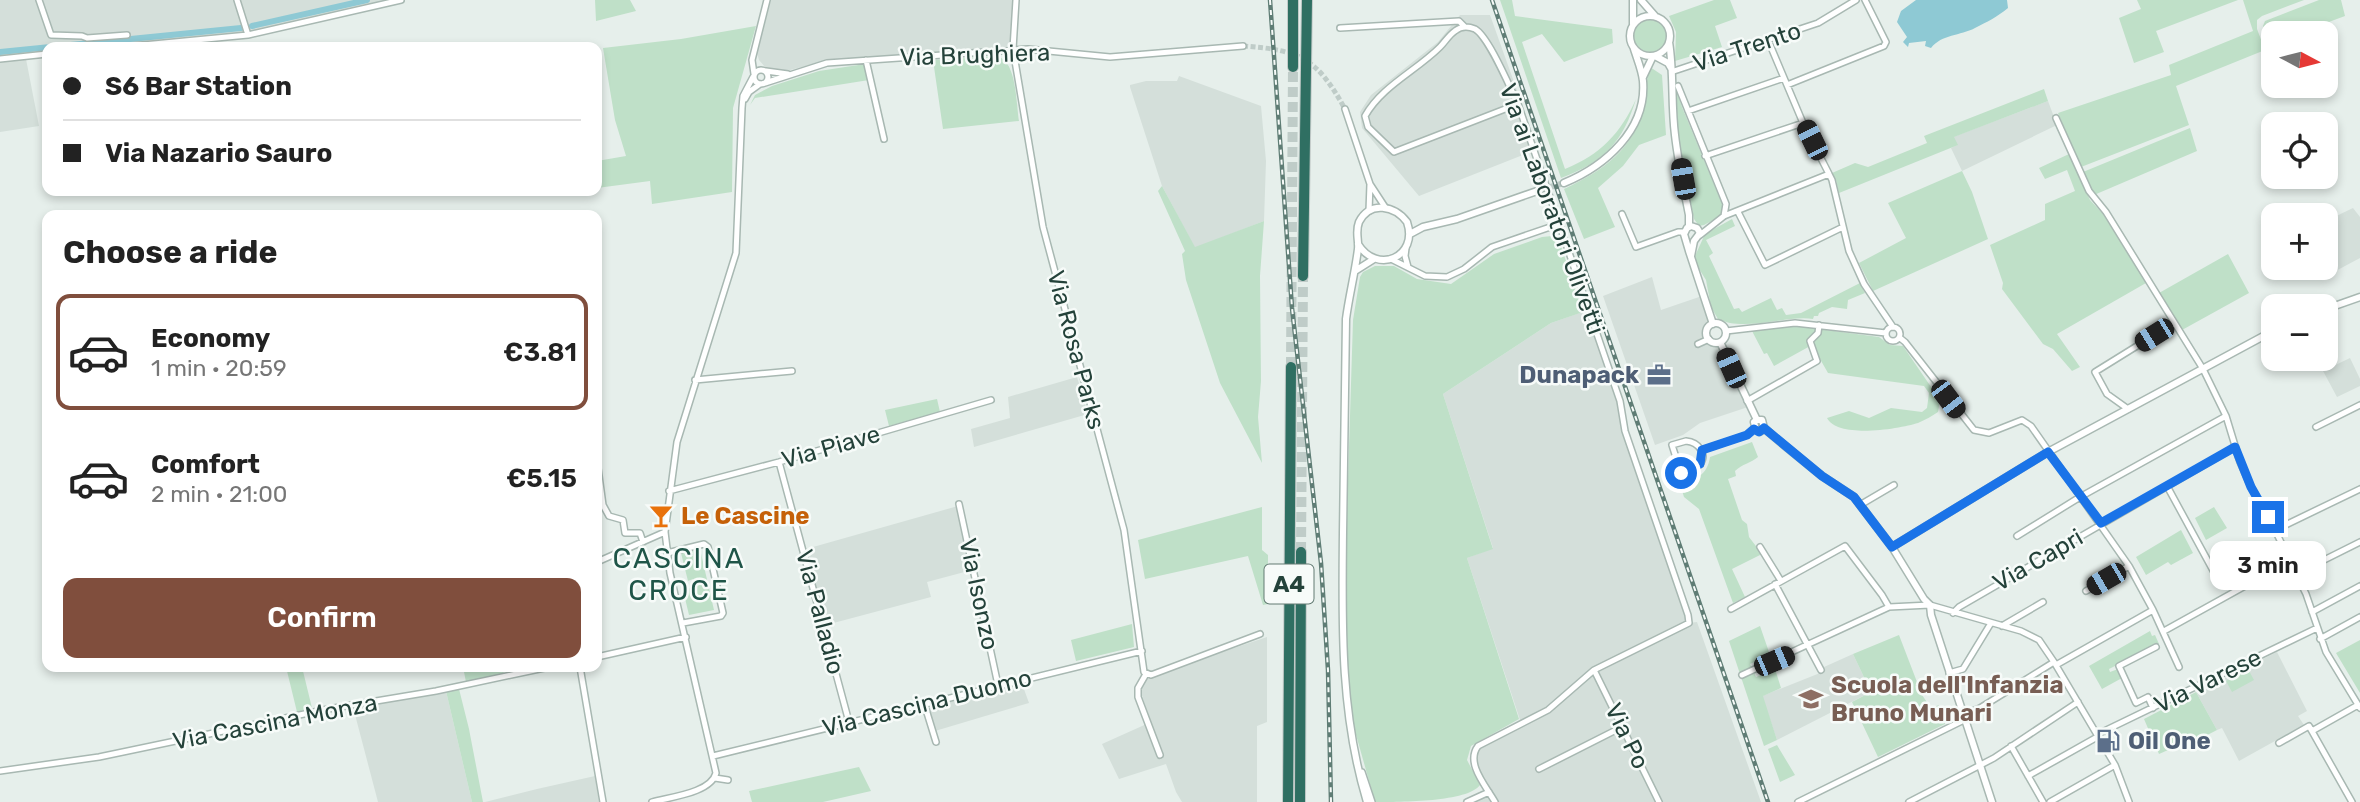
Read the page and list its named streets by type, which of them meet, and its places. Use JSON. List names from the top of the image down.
{
  "streets": {
    "highway": ["A4"],
    "street": [
      "Via Trento",
      "Via Brughiera",
      "Via ai Laboratori Olivetti",
      "Via Rosa Parks",
      "Via Piave",
      "Via Capri",
      "Via Isonzo",
      "Via Palladio",
      "Via Varese",
      "Via Cascina Duomo",
      "Via Cascina Monza",
      "Via Po"
    ]
  },
  "crossings": [
    ["Via Brughiera", "Via Rosa Parks"],
    ["Via ai Laboratori Olivetti", "Via Po"],
    ["Via Rosa Parks", "Via Cascina Duomo"],
    ["Via Piave", "Via Palladio"],
    ["Via Isonzo", "Via Cascina Duomo"],
    ["Via Palladio", "Via Cascina Duomo"]
  ],
  "districts": ["CASCINA CROCE"],
  "places": {
    "office": ["Dunapack"],
    "bar": ["Le Cascine"],
    "school or university": ["Scuola dell'Infanzia Bruno Munari"],
    "fuel station": ["Oil One"]
  },
  "north": "right",
  "page": {
    "map_buttons": ["+", "−"],
    "banner": ["S6 Bar Station", "Via Nazario Sauro"],
    "heading": "Choose a ride",
    "list": [
      {
        "name": "Economy",
        "note": "1 min · 20:59",
        "value": "€3.81"
      },
      {
        "name": "Comfort",
        "note": "2 min · 21:00",
        "value": "€5.15"
      }
    ],
    "bubble": "3 min",
    "buttons": "Confirm"
  }
}
